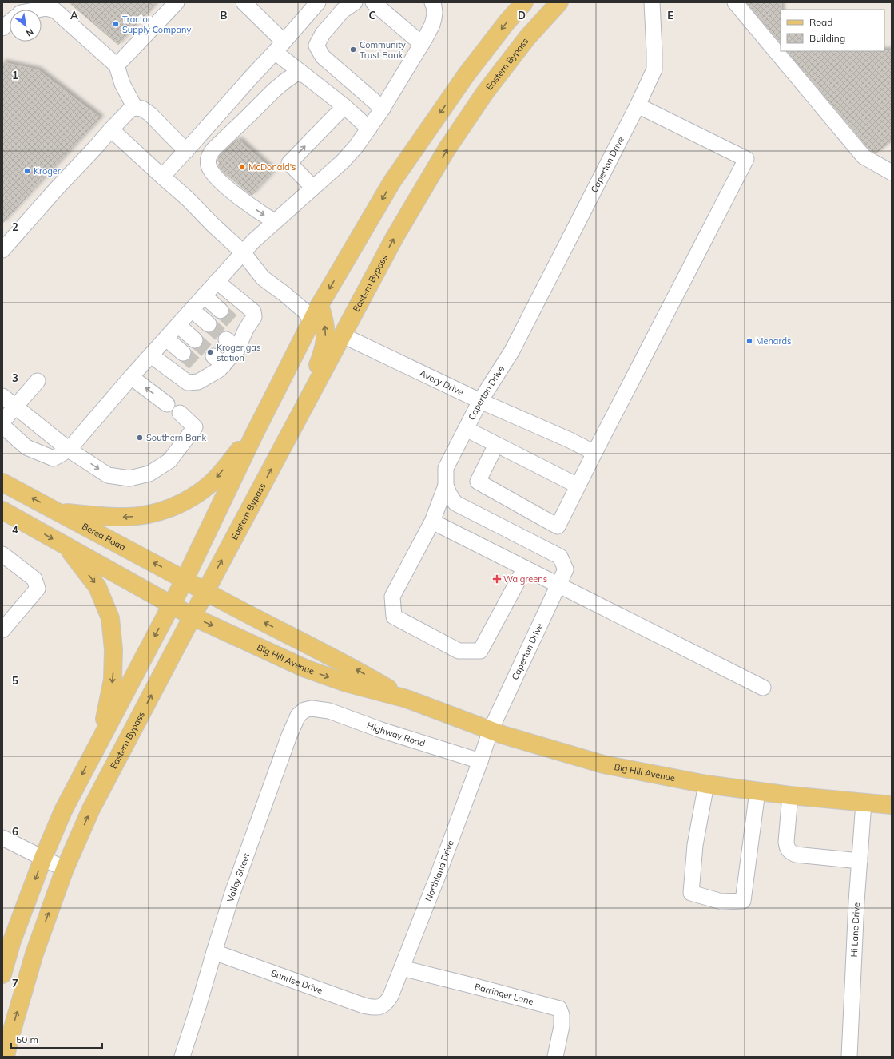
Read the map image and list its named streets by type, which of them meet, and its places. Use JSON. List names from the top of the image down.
{
  "streets": {
    "main road": ["Eastern Bypass", "Berea Road", "Big Hill Avenue"],
    "street": [
      "Caperton Drive",
      "Avery Drive",
      "Highway Road",
      "Northland Drive",
      "Valley Street",
      "Hi Lane Drive",
      "Sunrise Drive",
      "Barringer Lane"
    ]
  },
  "crossings": [
    ["Eastern Bypass", "Avery Drive"],
    ["Eastern Bypass", "Berea Road"],
    ["Eastern Bypass", "Big Hill Avenue"],
    ["Caperton Drive", "Avery Drive"],
    ["Caperton Drive", "Big Hill Avenue"],
    ["Caperton Drive", "Northland Drive"],
    ["Berea Road", "Big Hill Avenue"],
    ["Big Hill Avenue", "Northland Drive"],
    ["Big Hill Avenue", "Hi Lane Drive"],
    ["Highway Road", "Northland Drive"],
    ["Highway Road", "Valley Street"],
    ["Northland Drive", "Sunrise Drive"],
    ["Northland Drive", "Barringer Lane"],
    ["Valley Street", "Sunrise Drive"]
  ],
  "places": {
    "other": [
      "Tractor Supply Company",
      "Community Trust Bank",
      "McDonald's",
      "Kroger",
      "Menards",
      "Kroger gas station",
      "Southern Bank"
    ],
    "health": ["Walgreens"]
  },
  "legend": ["Road", "Building"],
  "scale_bar": "50 m",
  "north": "bottom right",
  "grid": {
    "columns": [
      "A",
      "B",
      "C",
      "D",
      "E"
    ],
    "rows": [
      "1",
      "2",
      "3",
      "4",
      "5",
      "6",
      "7"
    ]
  }
}
